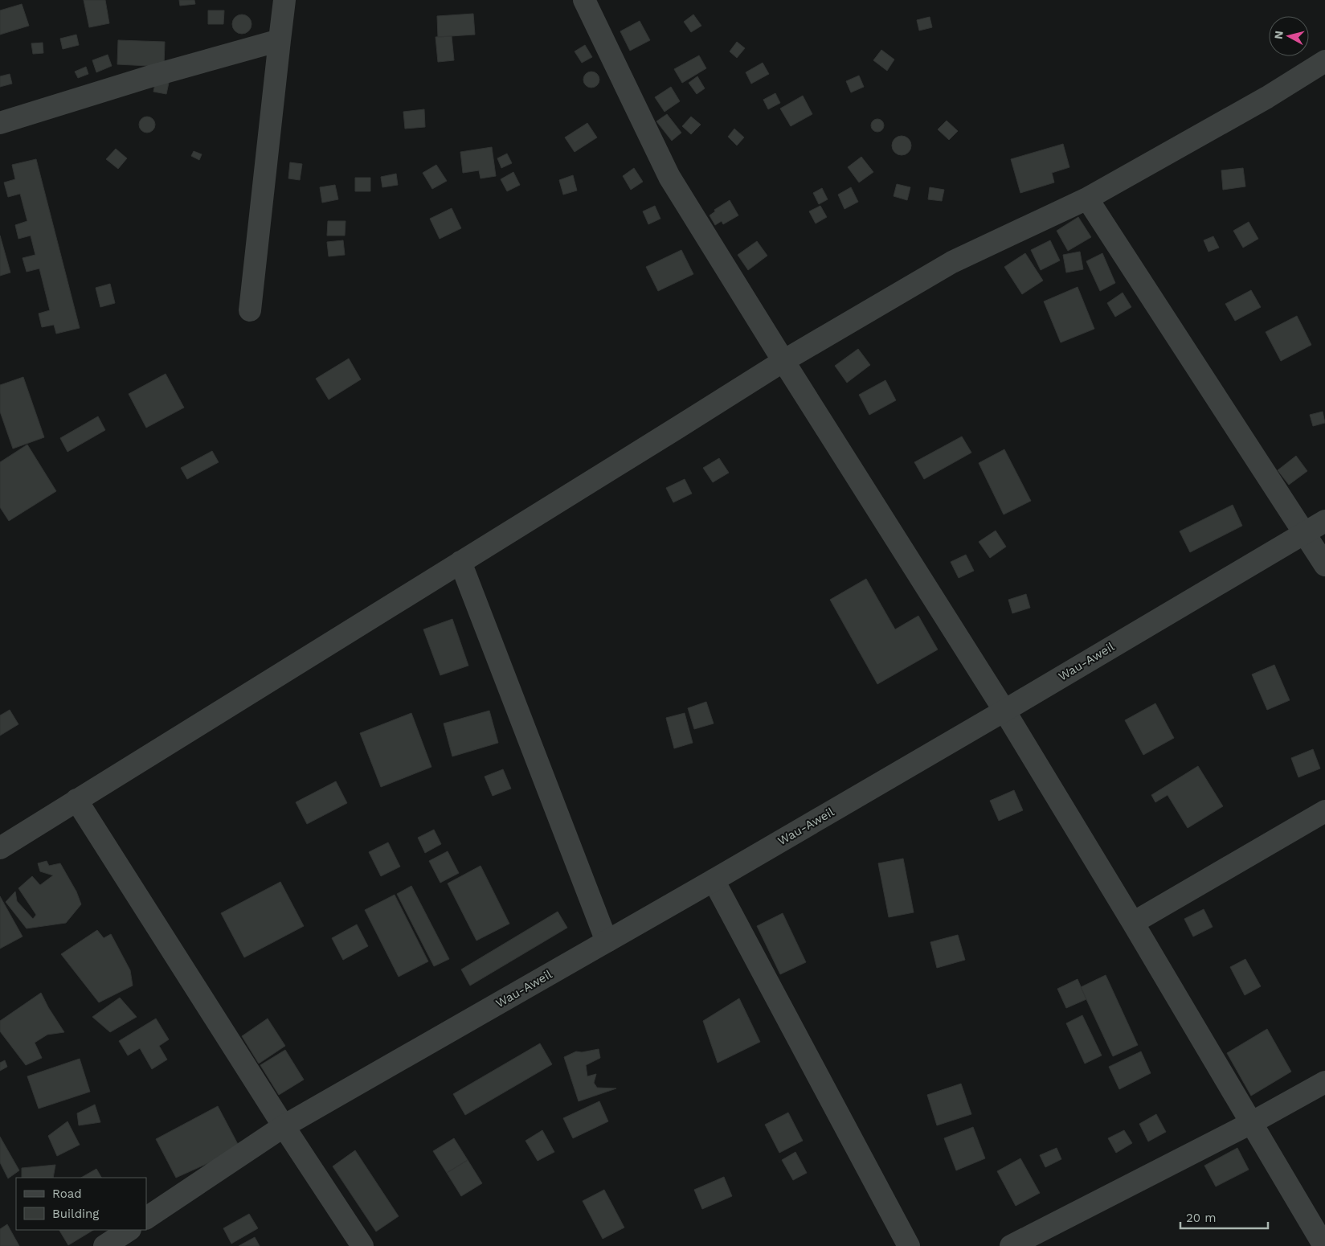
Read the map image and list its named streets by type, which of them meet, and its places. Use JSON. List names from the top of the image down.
{
  "streets": {
    "street": ["Wau-Aweil"]
  },
  "legend": ["Road", "Building"],
  "scale_bar": "20 m",
  "north": "left"
}
